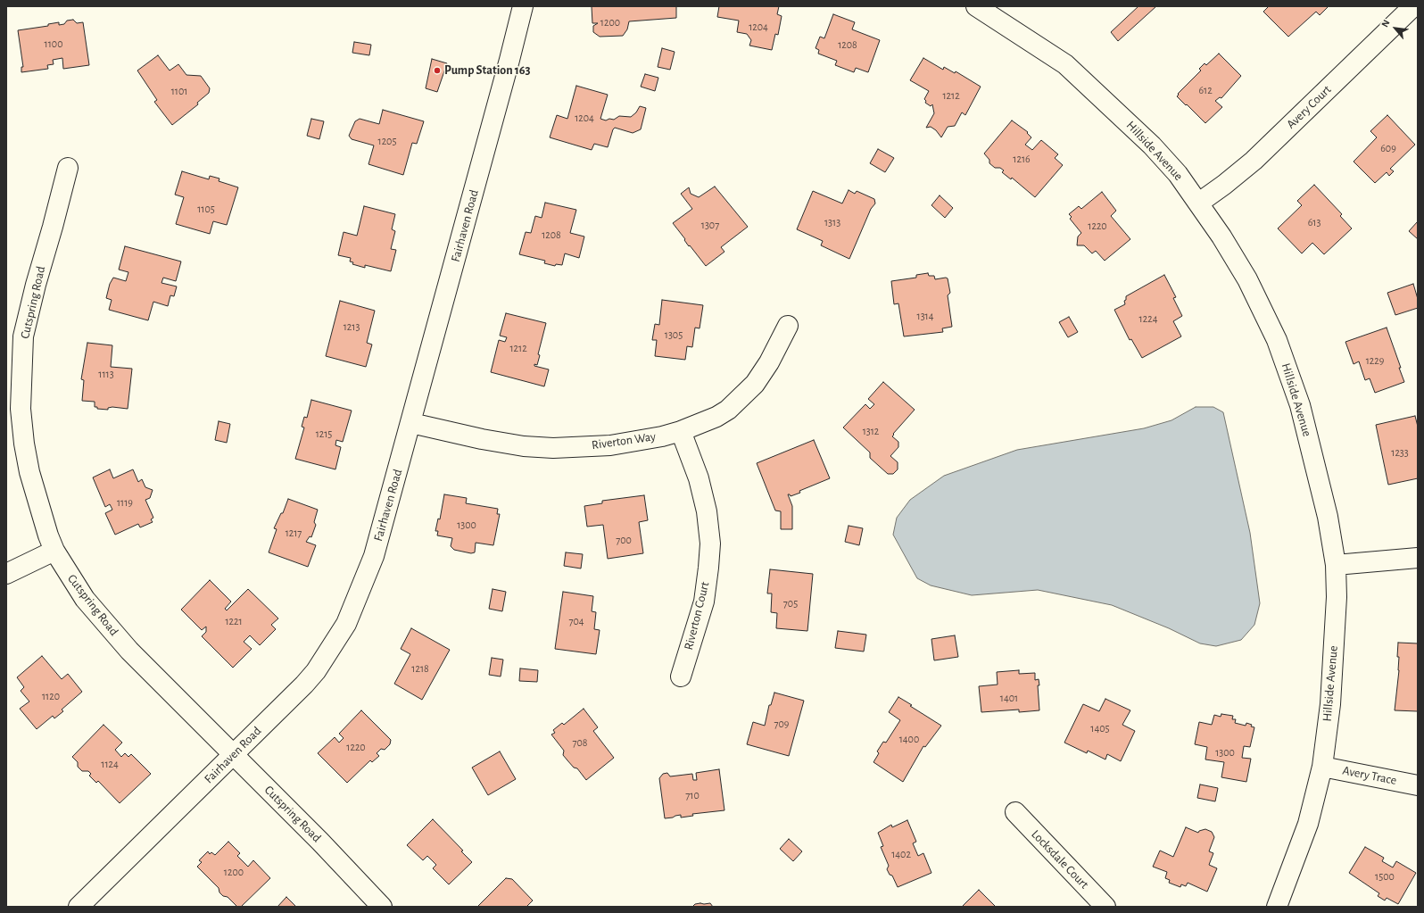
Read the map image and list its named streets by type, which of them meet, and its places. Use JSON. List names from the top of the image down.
{
  "streets": {
    "street": [
      "Avery Court",
      "Hillside Avenue",
      "Fairhaven Road",
      "Cutspring Road",
      "Riverton Way",
      "Riverton Court",
      "Avery Trace",
      "Locksdale Court"
    ]
  },
  "crossings": [
    ["Avery Court", "Hillside Avenue"],
    ["Hillside Avenue", "Avery Trace"],
    ["Fairhaven Road", "Cutspring Road"],
    ["Fairhaven Road", "Riverton Way"],
    ["Riverton Way", "Riverton Court"]
  ],
  "places": ["Pump Station 163"],
  "house_numbers": [
    "1200",
    "1204",
    "1100",
    "1208",
    "612",
    "1101",
    "1212",
    "1204",
    "1205",
    "609",
    "1216",
    "1105",
    "1313",
    "613",
    "1307",
    "1220",
    "1208",
    "1314",
    "1224",
    "1213",
    "1305",
    "1212",
    "1229",
    "1113",
    "1312",
    "1215",
    "1233",
    "1119",
    "1300",
    "1217",
    "700",
    "705",
    "1221",
    "704",
    "1218",
    "1120",
    "1401",
    "709",
    "1405",
    "1400",
    "708",
    "1220",
    "1300",
    "1124",
    "710",
    "1402",
    "1200",
    "1500"
  ],
  "north": "top left"
}
